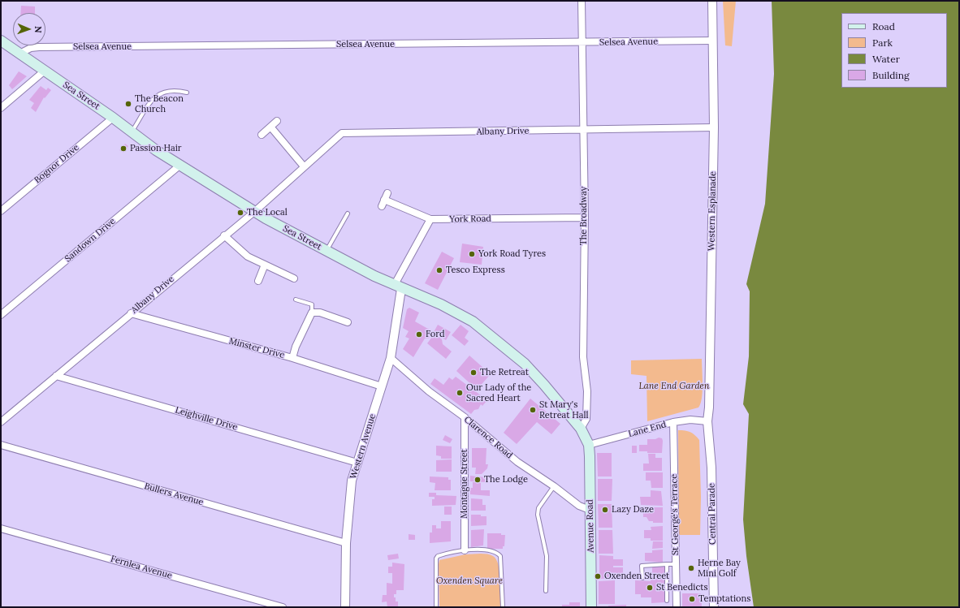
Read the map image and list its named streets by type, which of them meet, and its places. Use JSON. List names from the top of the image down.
{
  "streets": {
    "main road": ["Sea Street", "Avenue Road"],
    "street": [
      "Selsea Avenue",
      "Albany Drive",
      "Bognor Drive",
      "Western Esplanade",
      "The Broadway",
      "York Road",
      "Sandown Drive",
      "Minster Drive",
      "Leighville Drive",
      "Lane End",
      "Clarence Road",
      "Western Avenue",
      "Montague Street",
      "Bullers Avenue",
      "Central Parade",
      "St George's Terrace",
      "Fernlea Avenue"
    ]
  },
  "crossings": [
    ["Selsea Avenue", "Sea Street"],
    ["Selsea Avenue", "Western Esplanade"],
    ["Selsea Avenue", "The Broadway"],
    ["Sea Street", "Albany Drive"],
    ["Sea Street", "Bognor Drive"],
    ["Sea Street", "The Broadway"],
    ["Sea Street", "Sandown Drive"],
    ["Sea Street", "Lane End"],
    ["Sea Street", "Western Avenue"],
    ["Sea Street", "Avenue Road"],
    ["Albany Drive", "Western Esplanade"],
    ["Albany Drive", "The Broadway"],
    ["Albany Drive", "Minster Drive"],
    ["Albany Drive", "Leighville Drive"],
    ["Western Esplanade", "Lane End"],
    ["Western Esplanade", "Central Parade"],
    ["The Broadway", "York Road"],
    ["Minster Drive", "Western Avenue"],
    ["Leighville Drive", "Western Avenue"],
    ["Lane End", "Central Parade"],
    ["Lane End", "St George's Terrace"],
    ["Lane End", "Avenue Road"],
    ["Clarence Road", "Western Avenue"],
    ["Clarence Road", "Montague Street"],
    ["Clarence Road", "Avenue Road"],
    ["Western Avenue", "Bullers Avenue"]
  ],
  "parks": ["Lane End Garden", "Oxenden Square"],
  "places": [
    "The Beacon Church",
    "Passion Hair",
    "The Local",
    "York Road Tyres",
    "Tesco Express",
    "Ford",
    "The Retreat",
    "Our Lady of the Sacred Heart",
    "St Mary's Retreat Hall",
    "The Lodge",
    "Lazy Daze",
    "Herne Bay Mini Golf",
    "Oxenden Street",
    "St Benedicts",
    "Temptations"
  ],
  "legend": [
    "Road",
    "Park",
    "Water",
    "Building"
  ],
  "north": "right"
}
